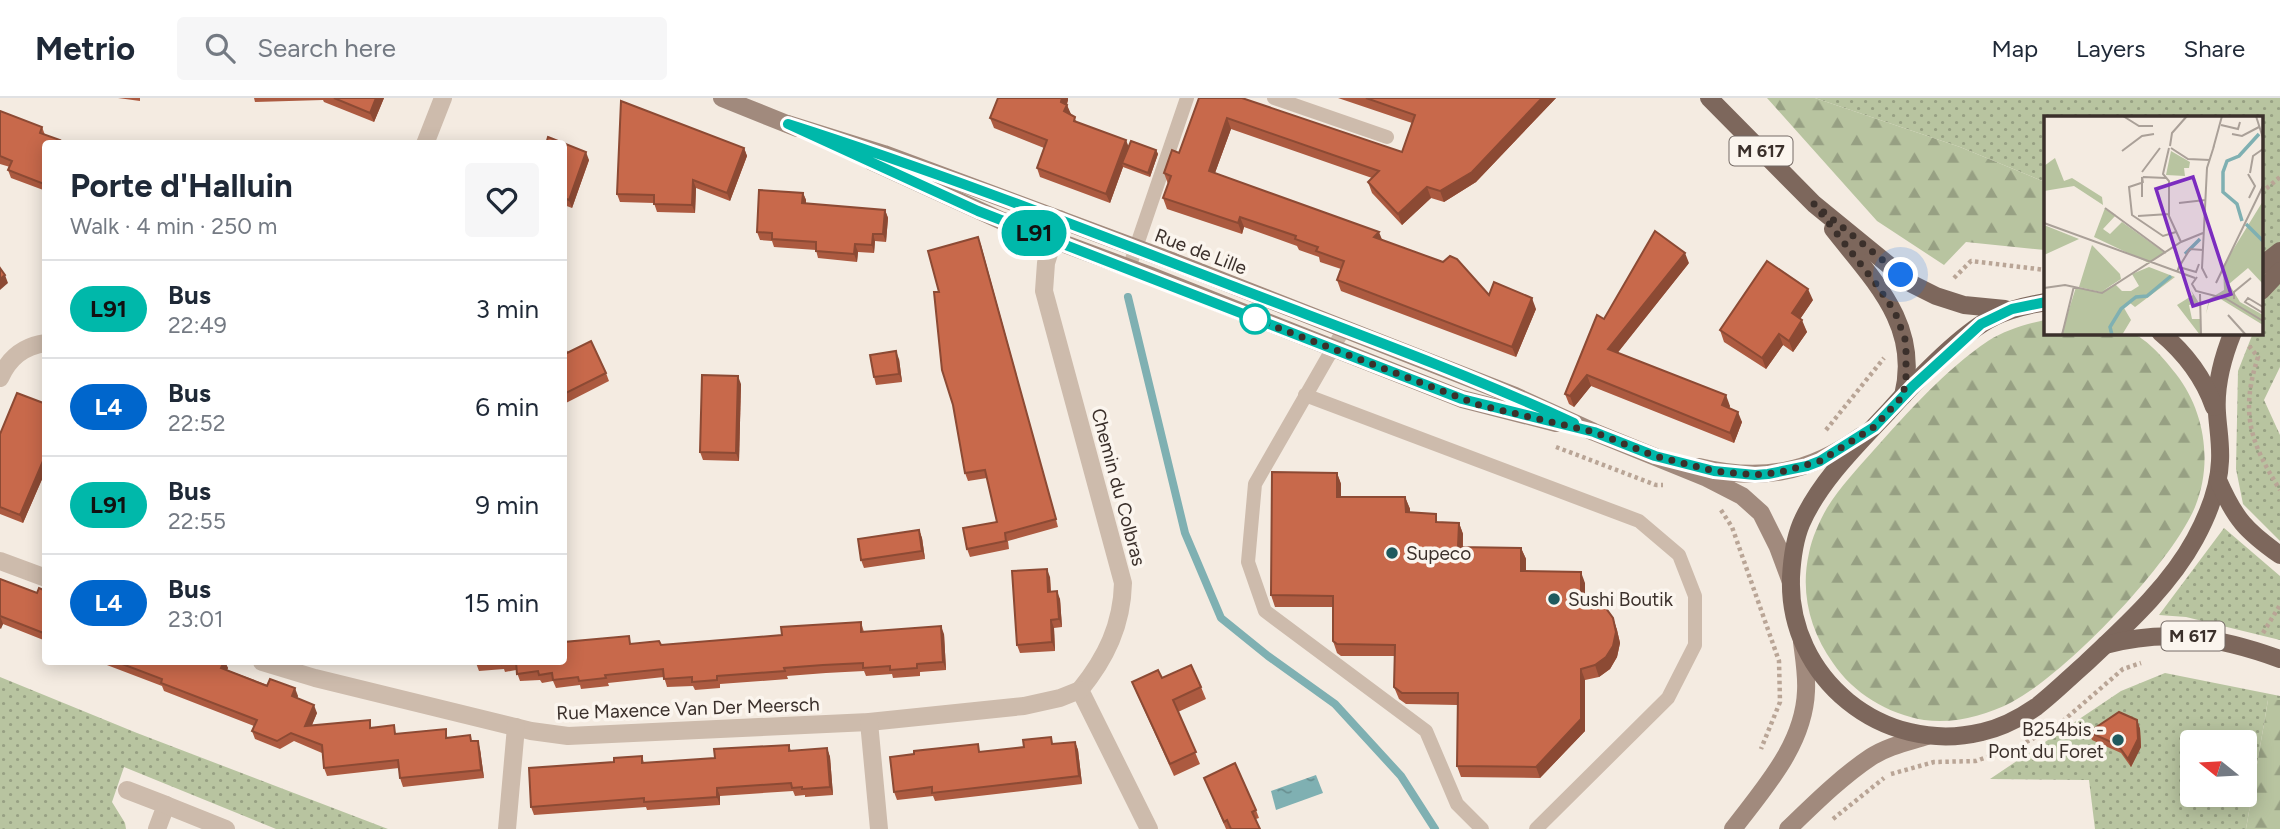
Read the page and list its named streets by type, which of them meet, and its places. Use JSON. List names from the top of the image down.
{
  "streets": {
    "main road": ["M 617", "Rue de Lille"],
    "street": ["Chemin du Colbras", "Rue Maxence Van Der Meersch"]
  },
  "crossings": [
    ["Rue de Lille", "Chemin du Colbras"],
    ["Chemin du Colbras", "Rue Maxence Van Der Meersch"]
  ],
  "places": ["Supeco", "Sushi Boutik", "B254bis - Pont du Foret"],
  "lines": ["bus line L91"],
  "north": "left",
  "page": {
    "header": "Metrio",
    "search": "Search here",
    "nav": ["Map", "Layers", "Share"],
    "on_map": "L91",
    "heading": ["Porte d'Halluin", "Walk · 4 min · 250 m"],
    "list": [
      {
        "mark": "L91",
        "name": "Bus",
        "note": "22:49",
        "value": "3 min"
      },
      {
        "mark": "L4",
        "name": "Bus",
        "note": "22:52",
        "value": "6 min"
      },
      {
        "mark": "L91",
        "name": "Bus",
        "note": "22:55",
        "value": "9 min"
      },
      {
        "mark": "L4",
        "name": "Bus",
        "note": "23:01",
        "value": "15 min"
      }
    ]
  }
}
